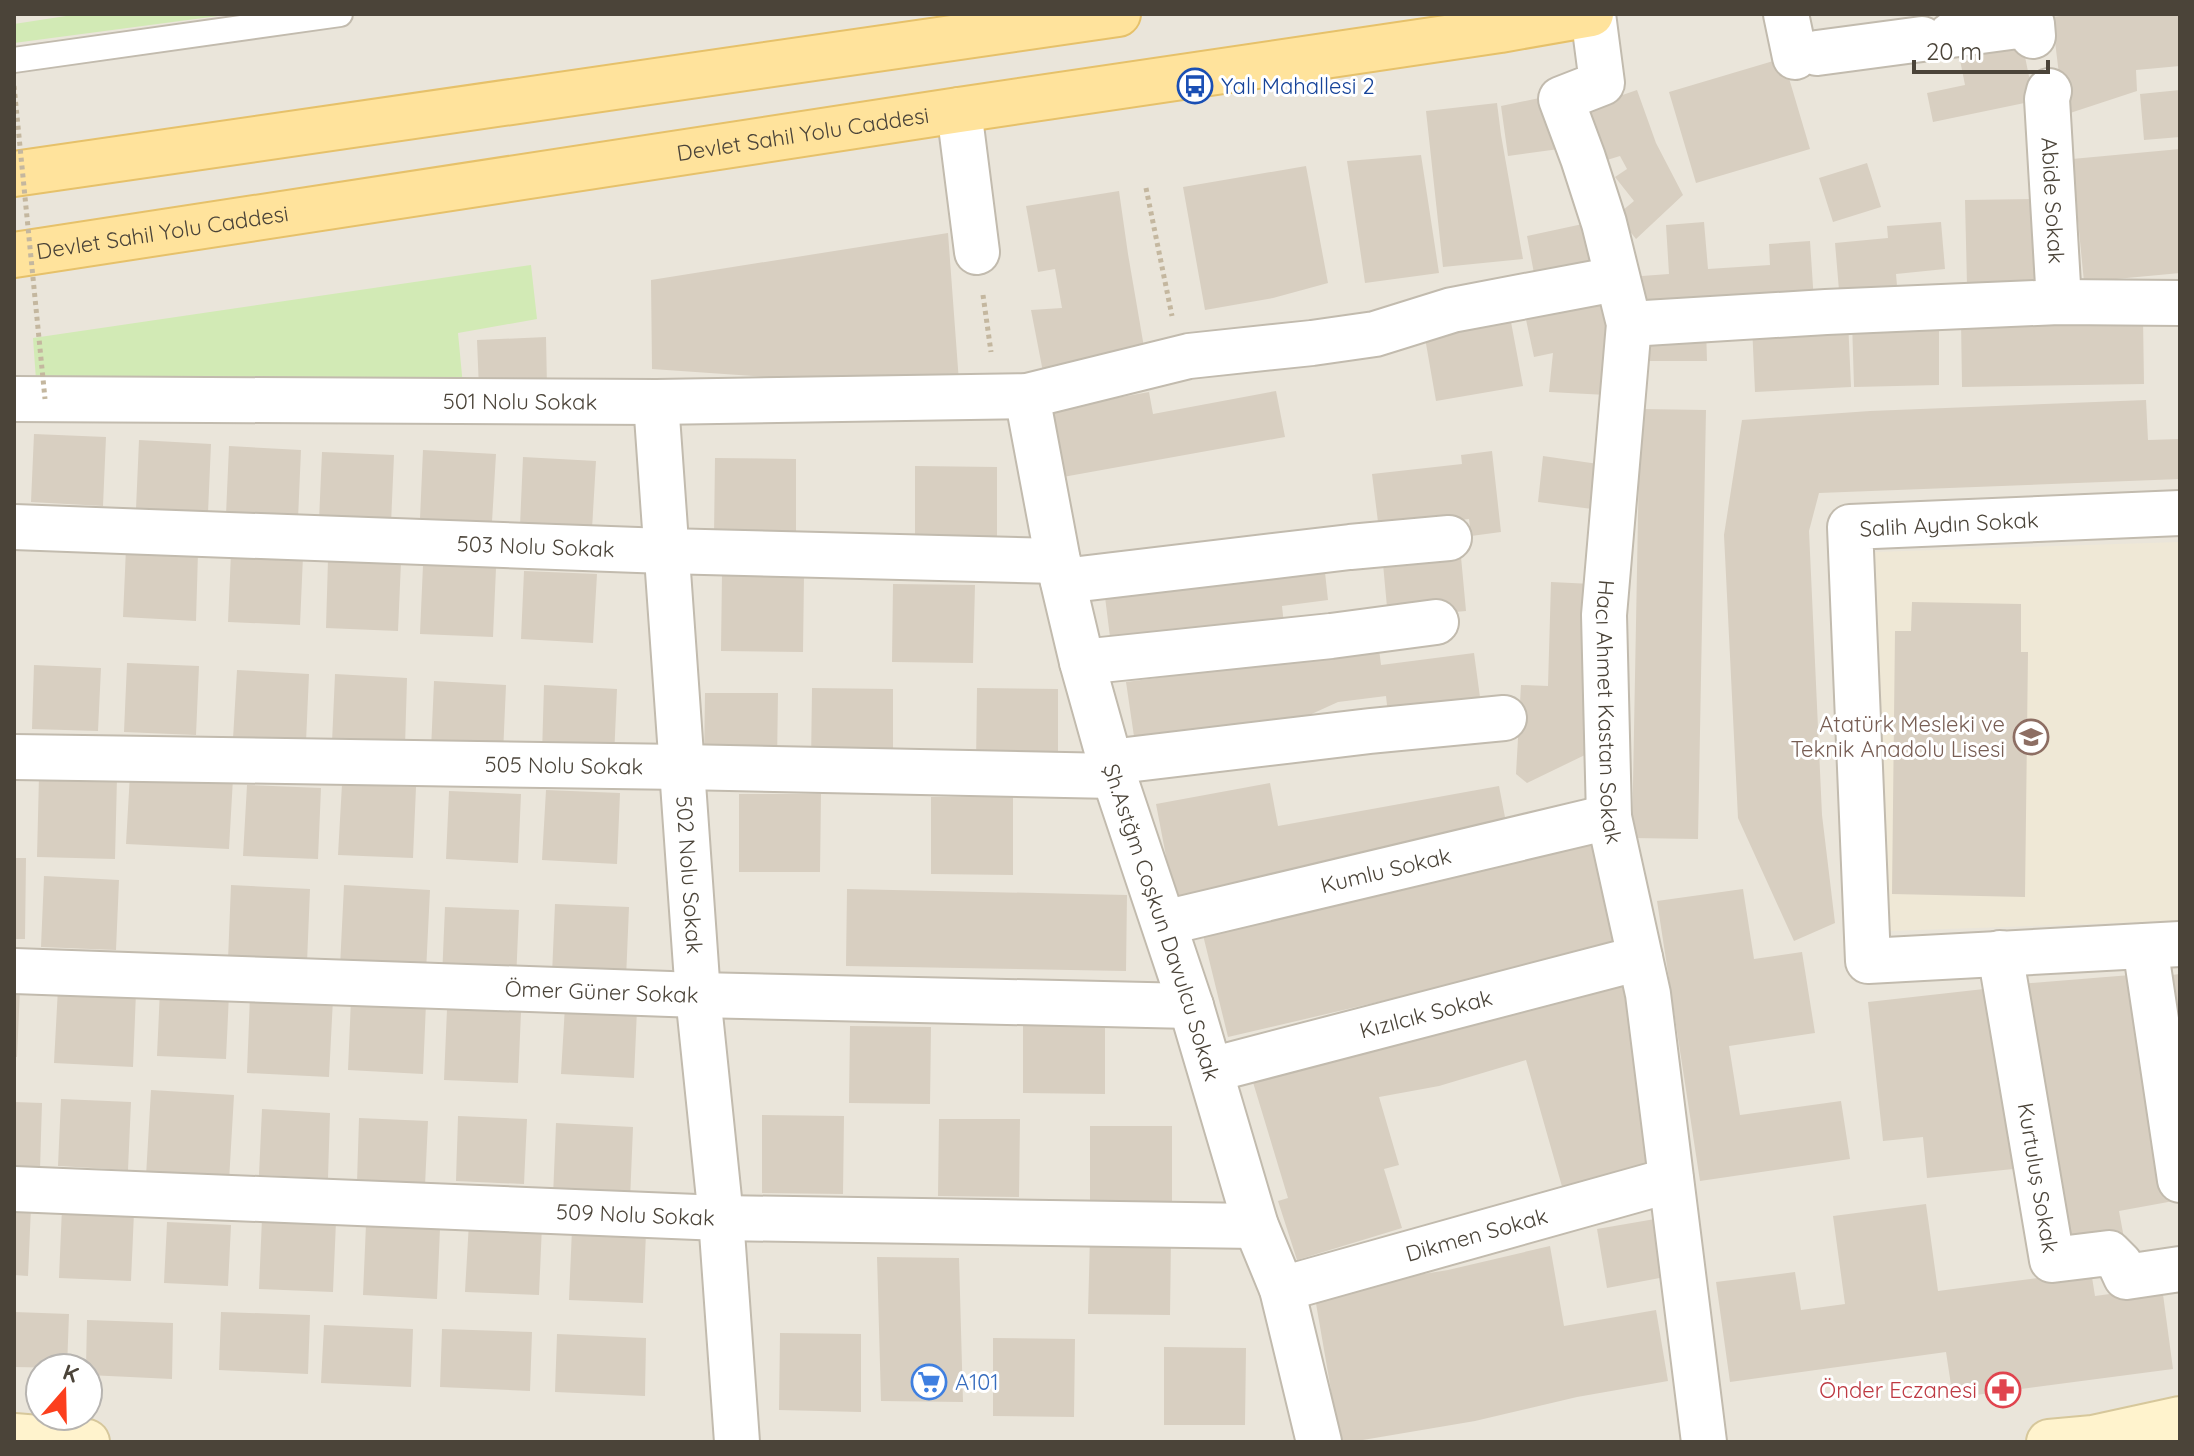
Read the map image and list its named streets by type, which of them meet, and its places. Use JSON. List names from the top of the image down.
{
  "streets": {
    "main road": ["Devlet Sahil Yolu Caddesi"],
    "street": [
      "Abide Sokak",
      "501 Nolu Sokak",
      "Salih Aydın Sokak",
      "503 Nolu Sokak",
      "Hacı Ahmet Kastan Sokak",
      "505 Nolu Sokak",
      "Kumlu Sokak",
      "502 Nolu Sokak",
      "Şh.Astğm Coşkun Davulcu Sokak",
      "Ömer Güner Sokak",
      "Kızılcık Sokak",
      "Kurtuluş Sokak",
      "509 Nolu Sokak",
      "Dikmen Sokak"
    ]
  },
  "crossings": [
    ["Devlet Sahil Yolu Caddesi", "Hacı Ahmet Kastan Sokak"],
    ["501 Nolu Sokak", "Hacı Ahmet Kastan Sokak"],
    ["501 Nolu Sokak", "502 Nolu Sokak"],
    ["501 Nolu Sokak", "Şh.Astğm Coşkun Davulcu Sokak"],
    ["Salih Aydın Sokak", "Kurtuluş Sokak"],
    ["503 Nolu Sokak", "502 Nolu Sokak"],
    ["503 Nolu Sokak", "Şh.Astğm Coşkun Davulcu Sokak"],
    ["Hacı Ahmet Kastan Sokak", "Kumlu Sokak"],
    ["Hacı Ahmet Kastan Sokak", "Kızılcık Sokak"],
    ["Hacı Ahmet Kastan Sokak", "Dikmen Sokak"],
    ["505 Nolu Sokak", "502 Nolu Sokak"],
    ["505 Nolu Sokak", "Şh.Astğm Coşkun Davulcu Sokak"],
    ["Kumlu Sokak", "Şh.Astğm Coşkun Davulcu Sokak"],
    ["502 Nolu Sokak", "Ömer Güner Sokak"],
    ["502 Nolu Sokak", "509 Nolu Sokak"],
    ["Şh.Astğm Coşkun Davulcu Sokak", "Ömer Güner Sokak"],
    ["Şh.Astğm Coşkun Davulcu Sokak", "Kızılcık Sokak"],
    ["Şh.Astğm Coşkun Davulcu Sokak", "509 Nolu Sokak"],
    ["Şh.Astğm Coşkun Davulcu Sokak", "Dikmen Sokak"]
  ],
  "places": {
    "bus stop": ["Yalı Mahallesi 2"],
    "school or university": ["Atatürk Mesleki ve Teknik Anadolu Lisesi"],
    "supermarket": ["A101"],
    "pharmacy": ["Önder Eczanesi"]
  },
  "scale_bar": "20 m",
  "north": "top"
}
